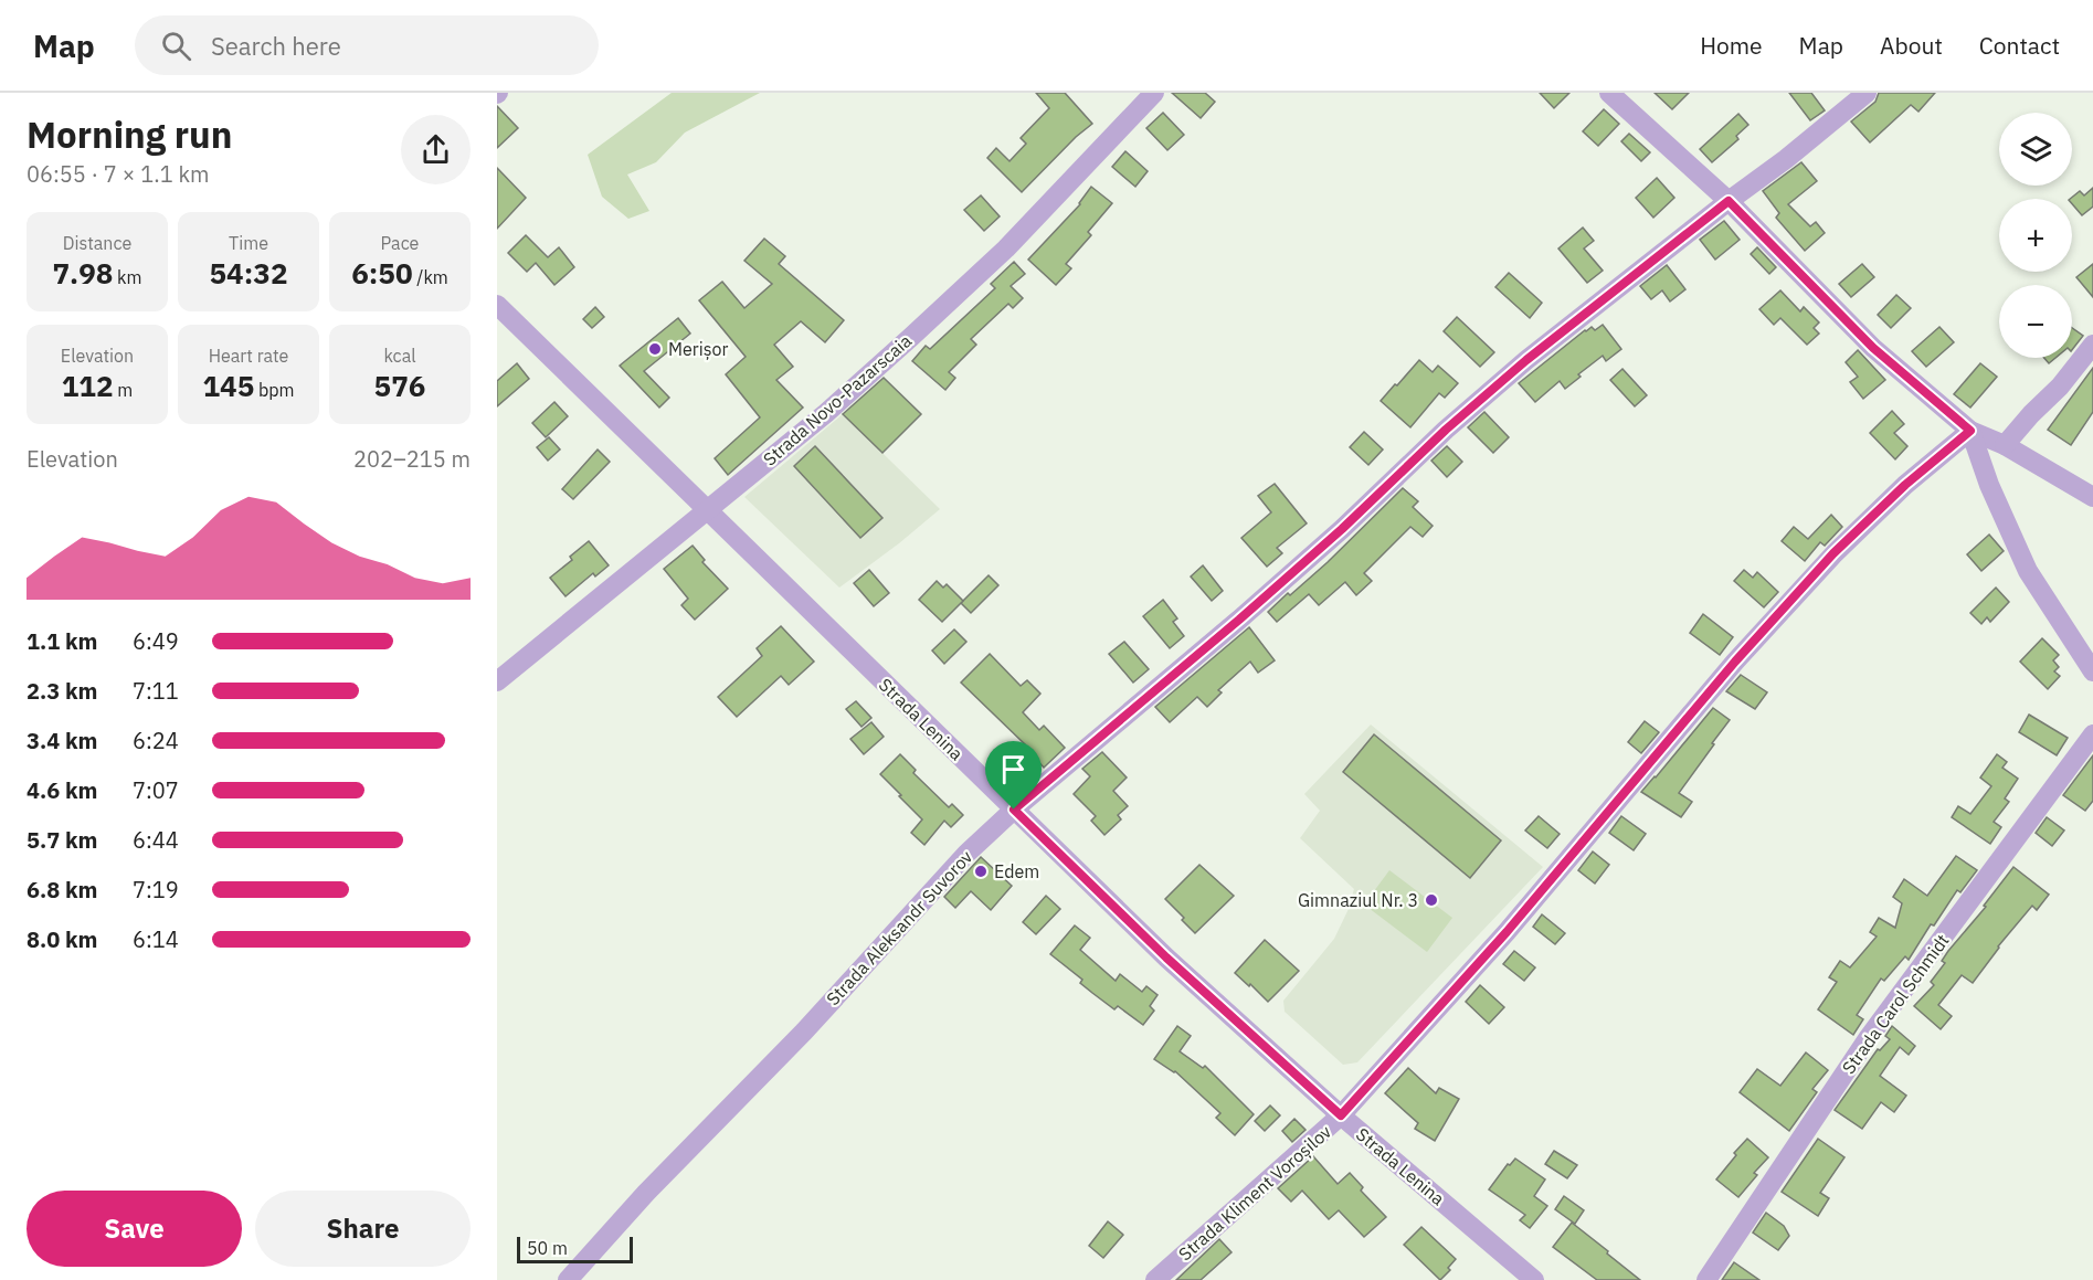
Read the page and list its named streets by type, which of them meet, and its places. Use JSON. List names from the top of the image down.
{
  "streets": {
    "street": [
      "Strada Novo-Pazarscaia",
      "Strada Lenina",
      "Strada Aleksandr Suvorov",
      "Strada Carol Schmidt",
      "Strada Kliment Voroșilov"
    ]
  },
  "crossings": [
    ["Strada Novo-Pazarscaia", "Strada Lenina"],
    ["Strada Lenina", "Strada Aleksandr Suvorov"],
    ["Strada Lenina", "Strada Kliment Voroșilov"]
  ],
  "places": ["Merișor", "Edem", "Gimnaziul Nr. 3"],
  "scale_bar": "50 m",
  "page": {
    "header": "Map",
    "search": "Search here",
    "nav": [
      "Home",
      "Map",
      "About",
      "Contact"
    ],
    "heading": ["Morning run", "06:55 · 7 × 1.1 km"],
    "map_buttons": ["+", "−"],
    "stats": [
      ["Distance", "7.98 km"],
      ["Time", "54:32"],
      ["Pace", "6:50 /km"],
      ["Elevation", "112 m"],
      ["Heart rate", "145 bpm"],
      ["kcal", "576"]
    ],
    "chart": ["Elevation", "202–215 m"],
    "list": [
      {
        "name": "1.1 km",
        "note": "6:49"
      },
      {
        "name": "2.3 km",
        "note": "7:11"
      },
      {
        "name": "3.4 km",
        "note": "6:24"
      },
      {
        "name": "4.6 km",
        "note": "7:07"
      },
      {
        "name": "5.7 km",
        "note": "6:44"
      },
      {
        "name": "6.8 km",
        "note": "7:19"
      },
      {
        "name": "8.0 km",
        "note": "6:14"
      }
    ],
    "buttons": ["Save", "Share"],
    "scale": "50 m"
  }
}
